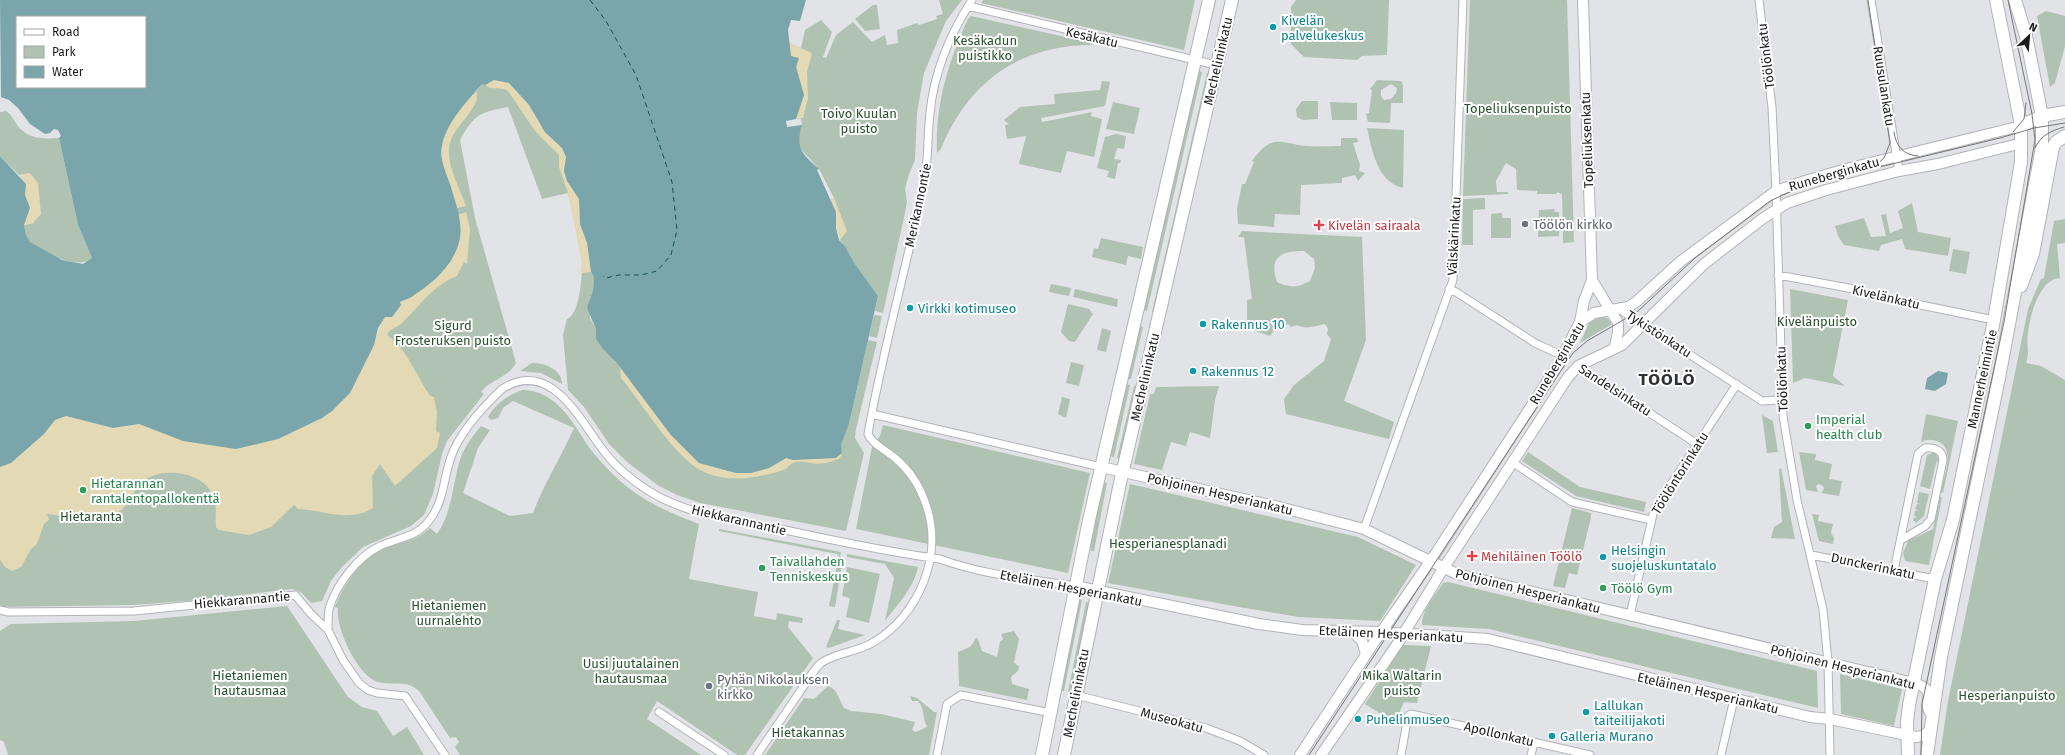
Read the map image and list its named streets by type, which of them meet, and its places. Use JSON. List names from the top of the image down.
{
  "streets": {
    "main road": [
      "Mechelininkatu",
      "Topeliuksenkatu",
      "Runeberginkatu",
      "Mannerheimintie",
      "Sandelsinkatu",
      "Pohjoinen Hesperiankatu",
      "Eteläinen Hesperiankatu"
    ],
    "street": [
      "Kesäkatu",
      "Töölönkatu",
      "Ruusulankatu",
      "Merikannontie",
      "Välskärinkatu",
      "Kivelänkatu",
      "Tykistönkatu",
      "Töölöntorinkatu",
      "Hiekkarannantie",
      "Dunckerinkatu",
      "Museokatu",
      "Apollonkatu"
    ]
  },
  "crossings": [
    ["Kesäkatu", "Mechelininkatu"],
    ["Kesäkatu", "Merikannontie"],
    ["Töölönkatu", "Runeberginkatu"],
    ["Töölönkatu", "Kivelänkatu"],
    ["Töölönkatu", "Tykistönkatu"],
    ["Töölönkatu", "Pohjoinen Hesperiankatu"],
    ["Töölönkatu", "Dunckerinkatu"],
    ["Töölönkatu", "Eteläinen Hesperiankatu"],
    ["Mechelininkatu", "Pohjoinen Hesperiankatu"],
    ["Mechelininkatu", "Eteläinen Hesperiankatu"],
    ["Mechelininkatu", "Museokatu"],
    ["Ruusulankatu", "Runeberginkatu"],
    ["Topeliuksenkatu", "Runeberginkatu"],
    ["Runeberginkatu", "Tykistönkatu"],
    ["Runeberginkatu", "Mannerheimintie"],
    ["Runeberginkatu", "Sandelsinkatu"],
    ["Runeberginkatu", "Pohjoinen Hesperiankatu"],
    ["Runeberginkatu", "Eteläinen Hesperiankatu"],
    ["Merikannontie", "Pohjoinen Hesperiankatu"],
    ["Merikannontie", "Eteläinen Hesperiankatu"],
    ["Välskärinkatu", "Sandelsinkatu"],
    ["Välskärinkatu", "Pohjoinen Hesperiankatu"],
    ["Kivelänkatu", "Mannerheimintie"],
    ["Tykistönkatu", "Töölöntorinkatu"],
    ["Mannerheimintie", "Pohjoinen Hesperiankatu"],
    ["Mannerheimintie", "Dunckerinkatu"],
    ["Mannerheimintie", "Eteläinen Hesperiankatu"],
    ["Sandelsinkatu", "Töölöntorinkatu"],
    ["Töölöntorinkatu", "Pohjoinen Hesperiankatu"],
    ["Pohjoinen Hesperiankatu", "Eteläinen Hesperiankatu"],
    ["Hiekkarannantie", "Eteläinen Hesperiankatu"]
  ],
  "districts": ["TÖÖLÖ"],
  "parks": [
    "Kesäkadun puistikko",
    "Topeliuksenpuisto",
    "Toivo Kuulan puisto",
    "Kivelänpuisto",
    "Sigurd Frosteruksen puisto",
    "Hietaranta",
    "Hesperianesplanadi",
    "Hietaniemen uurnalehto",
    "Uusi juutalainen hautausmaa",
    "Hietaniemen hautausmaa",
    "Mika Waltarin puisto",
    "Hesperianpuisto",
    "Hietakannas"
  ],
  "places": {
    "other": [
      "Kivelän palvelukeskus",
      "Töölön kirkko",
      "Virkki kotimuseo",
      "Rakennus 10",
      "Rakennus 12",
      "Imperial health club",
      "Hietarannan rantalentopallokenttä",
      "Helsingin suojeluskuntatalo",
      "Taivallahden Tenniskeskus",
      "Töölö Gym",
      "Pyhän Nikolauksen kirkko",
      "Lallukan taiteilijakoti",
      "Puhelinmuseo",
      "Galleria Murano"
    ],
    "health": ["Kivelän sairaala", "Mehiläinen Töölö"]
  },
  "legend": ["Road", "Park", "Water"],
  "north": "top right"
}
